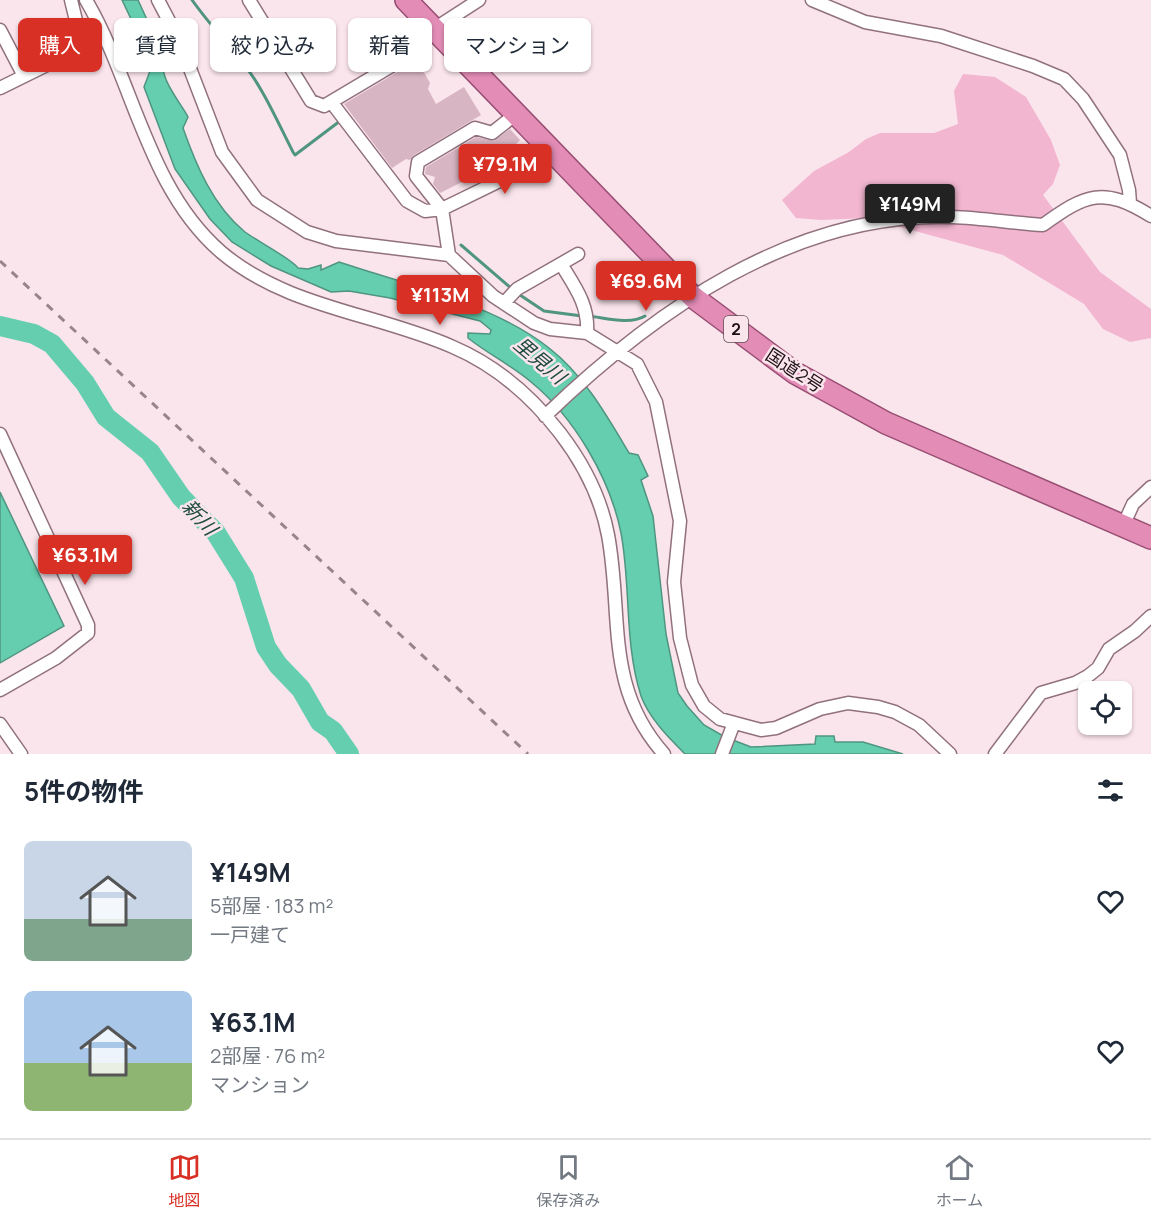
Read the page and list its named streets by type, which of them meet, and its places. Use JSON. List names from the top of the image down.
{
  "streets": {
    "highway": ["2", "国道2号"]
  },
  "water": ["里見川", "新川"],
  "page": {
    "chip": [
      "購入",
      "賃貸",
      "絞り込み",
      "新着",
      "マンション"
    ],
    "price": [
      "¥79.1M",
      "¥149M",
      "¥69.6M",
      "¥113M",
      "¥63.1M"
    ],
    "heading": "5件の物件",
    "list": [
      {
        "name": "¥149M",
        "note": "5部屋 · 183 m² · 一戸建て"
      },
      {
        "name": "¥63.1M",
        "note": "2部屋 · 76 m² · マンション"
      }
    ],
    "tabs": ["地図", "保存済み", "ホーム"]
  }
}
